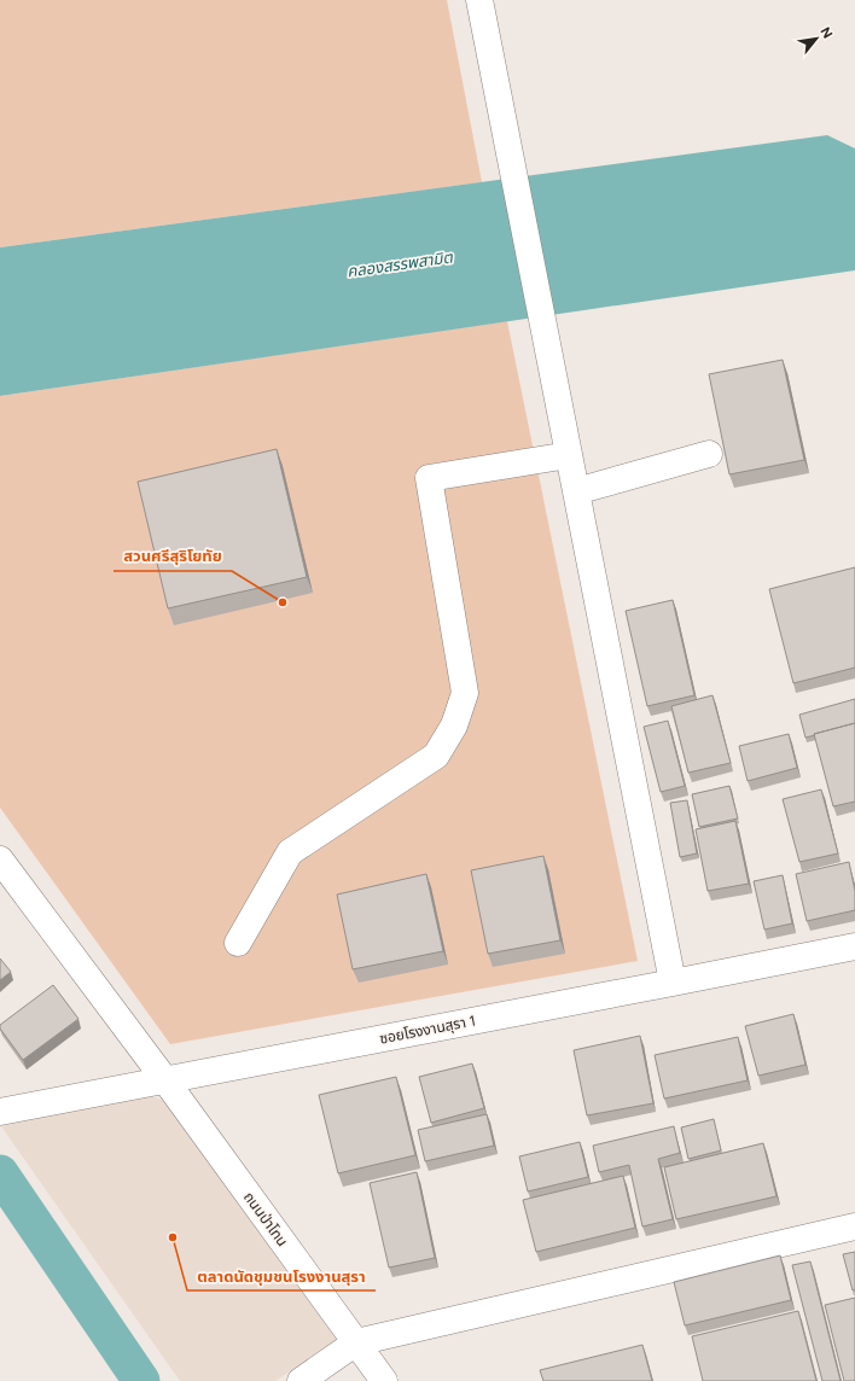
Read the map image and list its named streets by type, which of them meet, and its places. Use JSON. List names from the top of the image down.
{
  "streets": {
    "street": ["ซอยโรงงานสุรา 1", "ถนนป่าโทน"]
  },
  "crossings": [
    ["ซอยโรงงานสุรา 1", "ถนนป่าโทน"]
  ],
  "water": ["คลองสรรพสามิต"],
  "places": ["สวนศรีสุริโยทัย", "ตลาดนัดชุมชนโรงงานสุรา"],
  "north": "top right"
}
